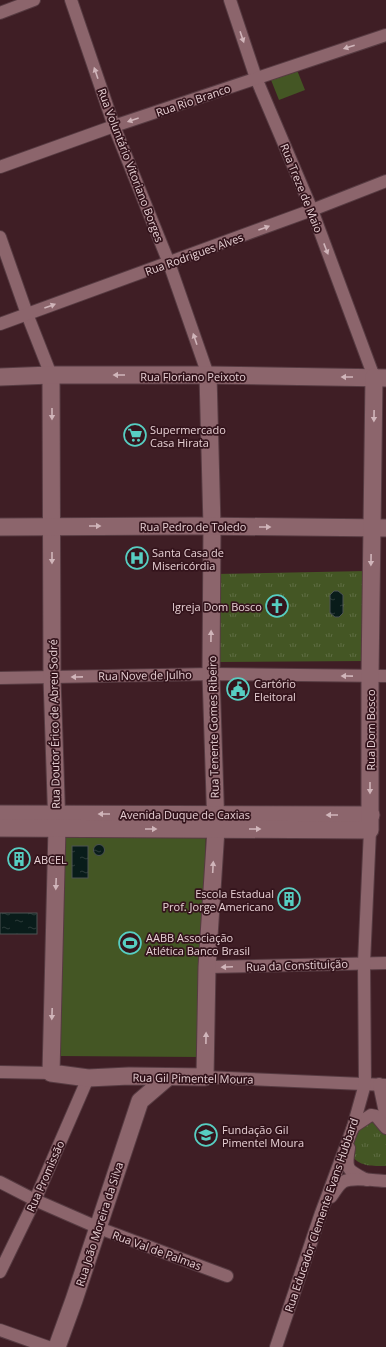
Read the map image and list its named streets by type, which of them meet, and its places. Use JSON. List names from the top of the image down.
{
  "streets": {
    "main road": [
      "Rua Floriano Peixoto",
      "Rua Pedro de Toledo",
      "Rua Doutor Érico de Abreu Sodré",
      "Rua Tenente Gomes Ribeiro",
      "Rua Dom Bosco",
      "Avenida Duque de Caxias",
      "Rua Gil Pimentel Moura",
      "Rua João Moreira da Silva"
    ],
    "street": [
      "Rua Rio Branco",
      "Rua Voluntário Vitoriano Borges",
      "Rua Treze de Maio",
      "Rua Rodrigues Alves",
      "Rua Nove de Julho",
      "Rua da Constituição",
      "Rua Promissão",
      "Rua Educador Clemente Evans Hubbard",
      "Rua Val de Palmas"
    ]
  },
  "crossings": [
    ["Rua Rio Branco", "Rua Voluntário Vitoriano Borges"],
    ["Rua Rio Branco", "Rua Treze de Maio"],
    ["Rua Voluntário Vitoriano Borges", "Rua Rodrigues Alves"],
    ["Rua Voluntário Vitoriano Borges", "Rua Floriano Peixoto"],
    ["Rua Voluntário Vitoriano Borges", "Rua Tenente Gomes Ribeiro"],
    ["Rua Treze de Maio", "Rua Rodrigues Alves"],
    ["Rua Treze de Maio", "Rua Floriano Peixoto"],
    ["Rua Treze de Maio", "Rua Dom Bosco"],
    ["Rua Floriano Peixoto", "Rua Doutor Érico de Abreu Sodré"],
    ["Rua Floriano Peixoto", "Rua Tenente Gomes Ribeiro"],
    ["Rua Floriano Peixoto", "Rua Dom Bosco"],
    ["Rua Pedro de Toledo", "Rua Doutor Érico de Abreu Sodré"],
    ["Rua Pedro de Toledo", "Rua Tenente Gomes Ribeiro"],
    ["Rua Pedro de Toledo", "Rua Dom Bosco"],
    ["Rua Nove de Julho", "Rua Doutor Érico de Abreu Sodré"],
    ["Rua Nove de Julho", "Rua Tenente Gomes Ribeiro"],
    ["Rua Nove de Julho", "Rua Dom Bosco"],
    ["Rua Doutor Érico de Abreu Sodré", "Avenida Duque de Caxias"],
    ["Rua Doutor Érico de Abreu Sodré", "Rua Gil Pimentel Moura"],
    ["Rua Tenente Gomes Ribeiro", "Avenida Duque de Caxias"],
    ["Rua Tenente Gomes Ribeiro", "Rua da Constituição"],
    ["Rua Tenente Gomes Ribeiro", "Rua Gil Pimentel Moura"],
    ["Rua Dom Bosco", "Avenida Duque de Caxias"],
    ["Rua Dom Bosco", "Rua da Constituição"],
    ["Rua Dom Bosco", "Rua Gil Pimentel Moura"],
    ["Rua Dom Bosco", "Rua Educador Clemente Evans Hubbard"],
    ["Rua Gil Pimentel Moura", "Rua Promissão"],
    ["Rua Gil Pimentel Moura", "Rua Educador Clemente Evans Hubbard"],
    ["Rua Promissão", "Rua Val de Palmas"],
    ["Rua João Moreira da Silva", "Rua Val de Palmas"]
  ],
  "one_way": [
    "Rua Rio Branco",
    "Rua Voluntário Vitoriano Borges",
    "Rua Treze de Maio",
    "Rua Rodrigues Alves",
    "Rua Floriano Peixoto",
    "Rua Pedro de Toledo",
    "Rua Nove de Julho",
    "Rua Doutor Érico de Abreu Sodré",
    "Rua Tenente Gomes Ribeiro",
    "Rua Dom Bosco",
    "Rua da Constituição"
  ],
  "places": {
    "supermarket": ["Supermercado Casa Hirata"],
    "hospital": ["Santa Casa de Misericórdia"],
    "church": ["Igreja Dom Bosco"],
    "public building": ["Cartório Eleitoral"],
    "building": ["ABCEL", "Escola Estadual Prof. Jorge Americano"],
    "sports": ["AABB Associação Atlética Banco Brasil"],
    "school or university": ["Fundação Gil Pimentel Moura"]
  }
}
